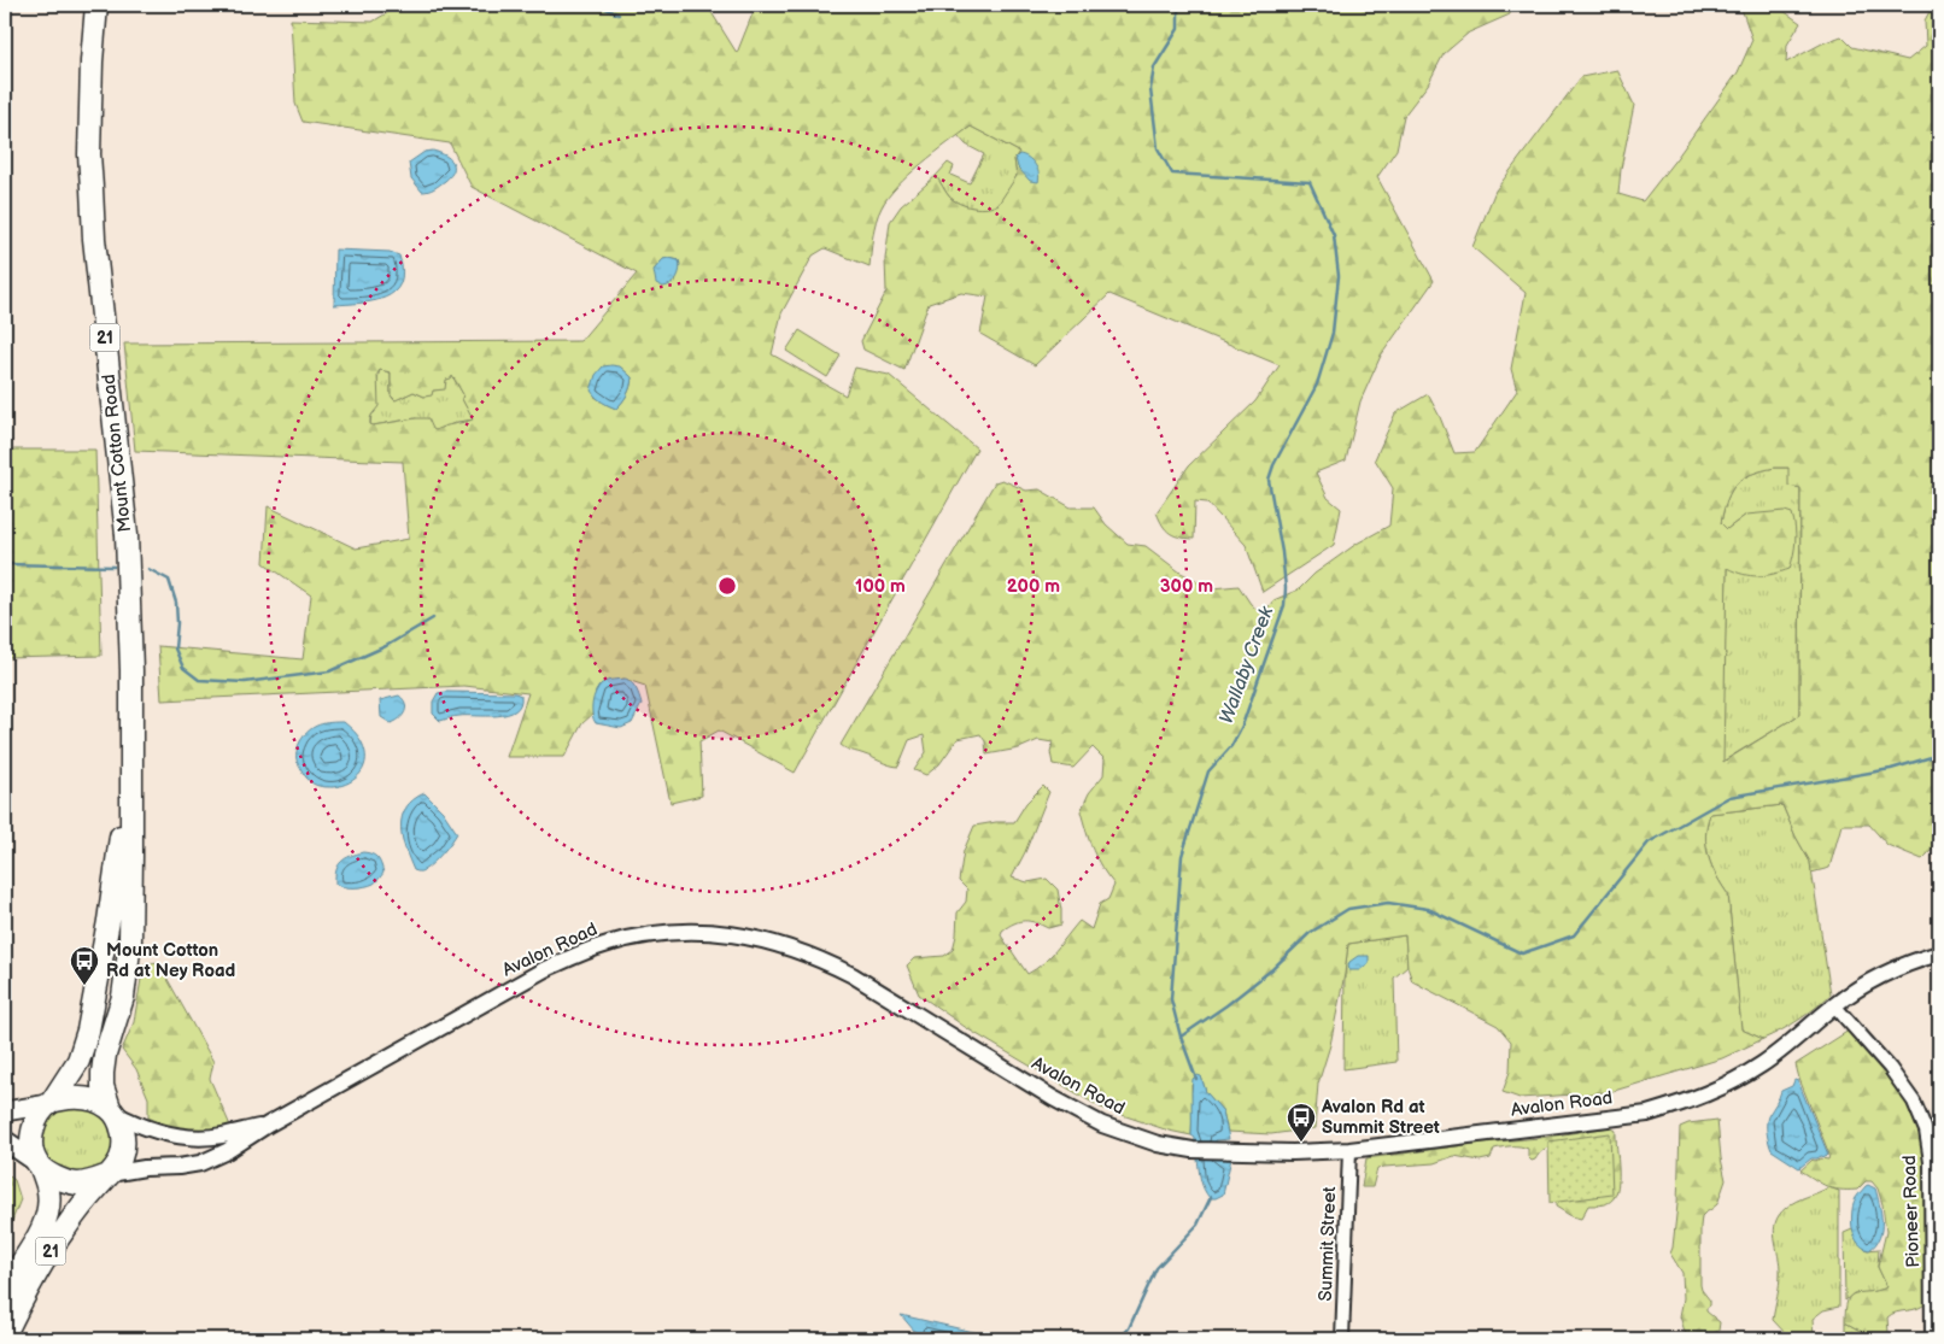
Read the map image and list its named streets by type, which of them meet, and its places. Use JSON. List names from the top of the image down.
{
  "streets": {
    "highway": ["21", "Mount Cotton Road"],
    "street": ["Avalon Road", "Pioneer Road", "Summit Street"]
  },
  "crossings": [
    ["21", "Mount Cotton Road"],
    ["21", "Avalon Road"],
    ["Mount Cotton Road", "Avalon Road"],
    ["Avalon Road", "Pioneer Road"],
    ["Avalon Road", "Summit Street"]
  ],
  "water": ["Wallaby Creek"],
  "places": {
    "bus stop": ["Mount Cotton Rd at Ney Road", "Avalon Rd at Summit Street"]
  },
  "rings": ["100 m", "200 m", "300 m"]
}
